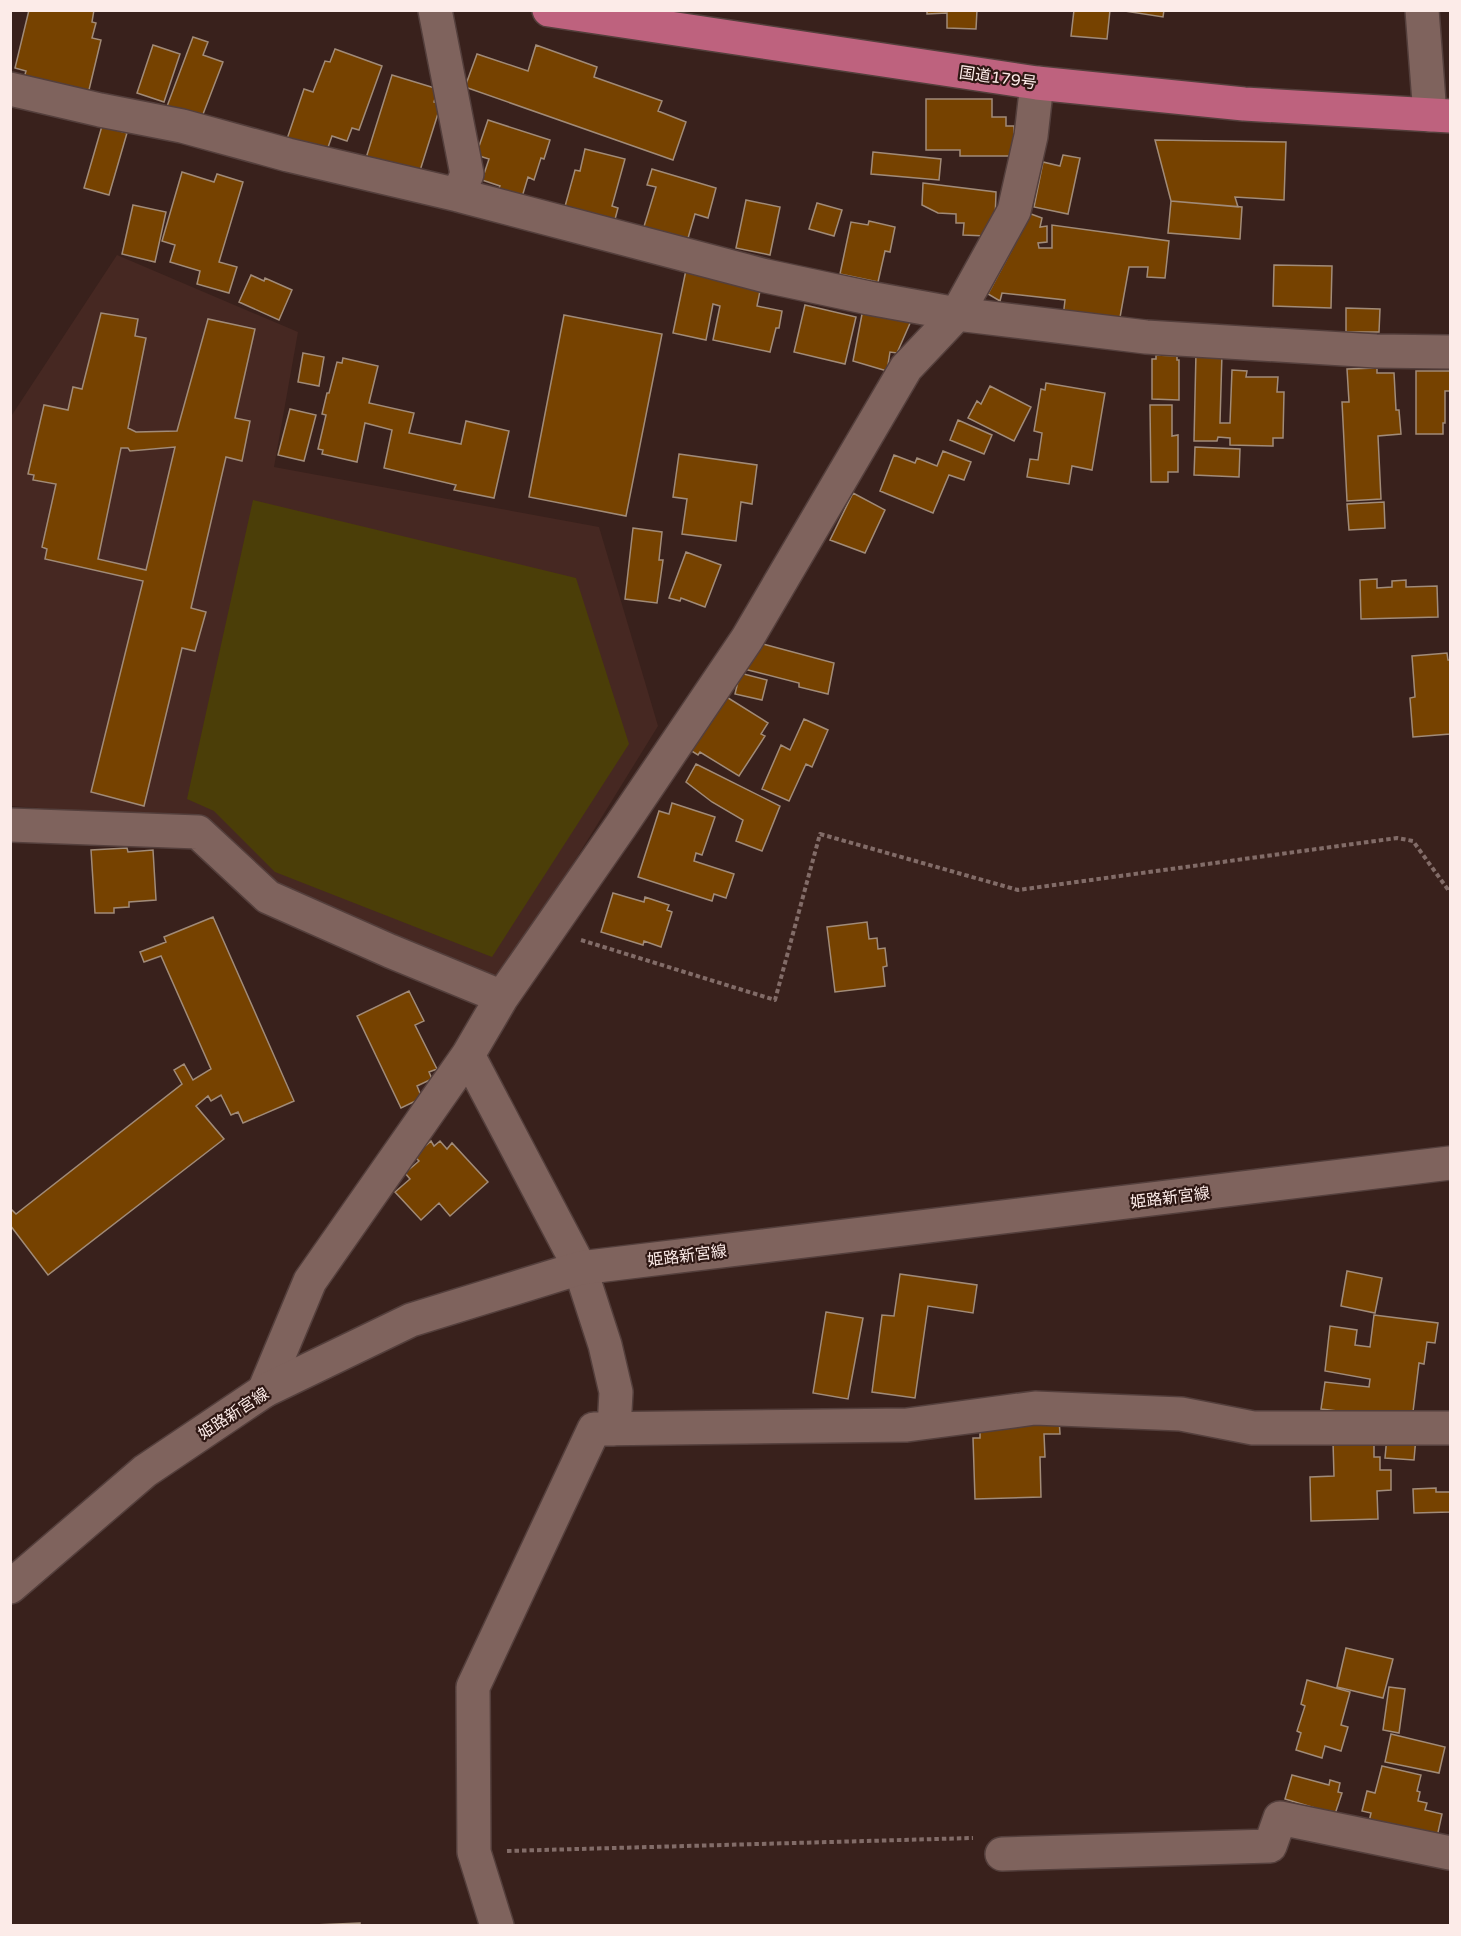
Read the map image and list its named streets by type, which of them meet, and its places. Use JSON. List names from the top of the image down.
{
  "streets": {
    "highway": ["国道179号"],
    "street": ["姫路新宮線"]
  }
}
